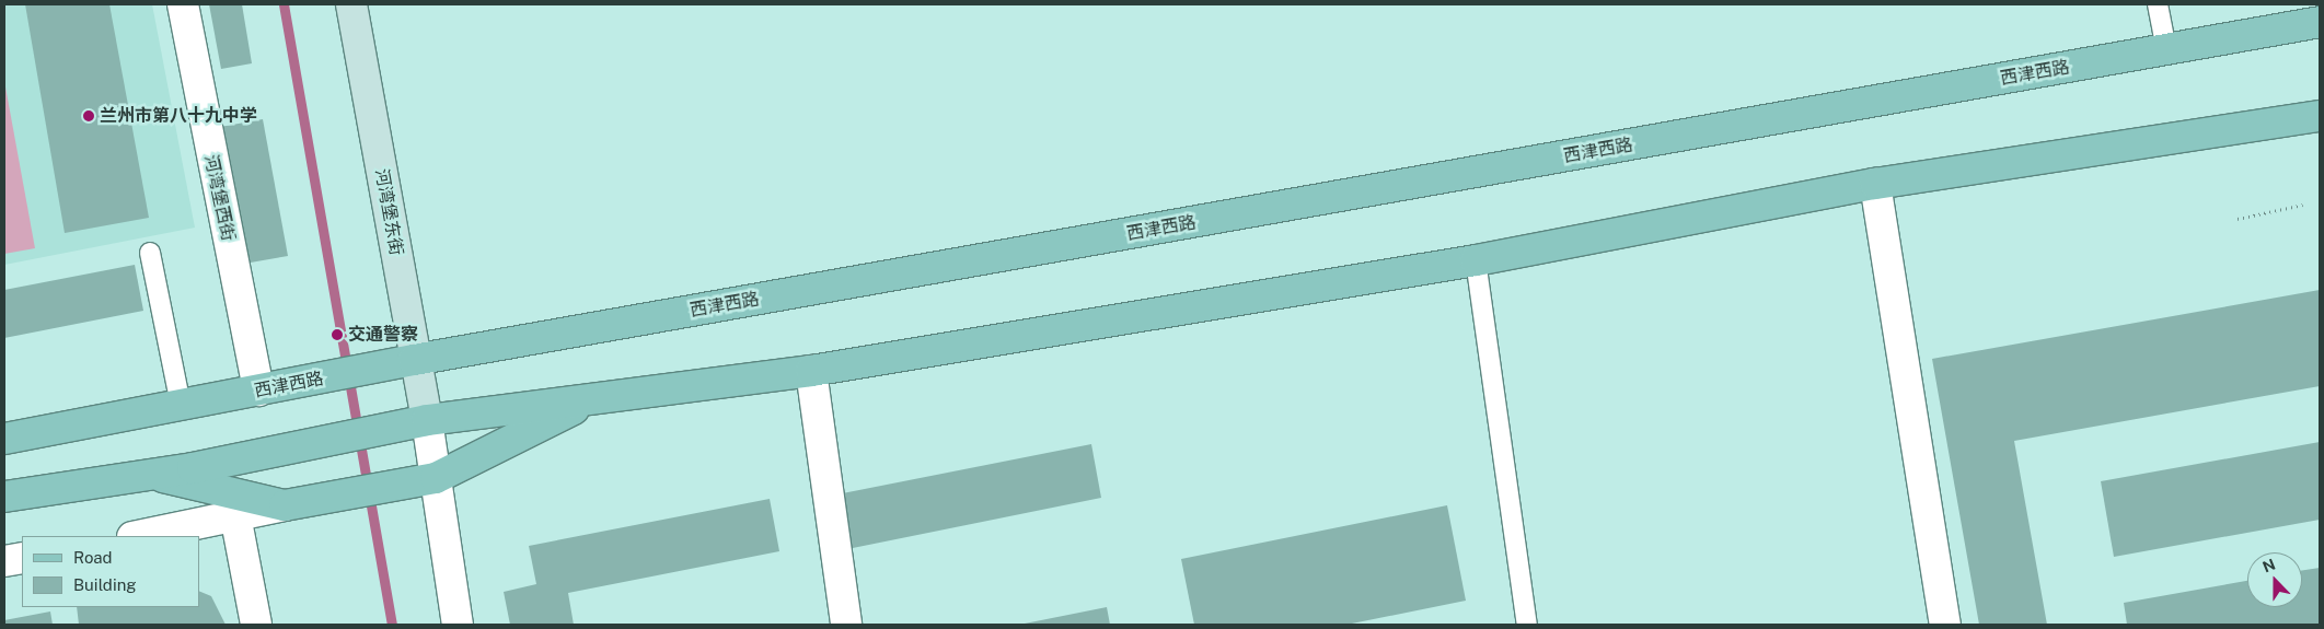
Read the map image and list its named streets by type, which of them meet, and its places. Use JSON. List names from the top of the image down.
{
  "streets": {
    "main road": ["西津西路"],
    "street": ["河湾堡西街", "河湾堡东街"]
  },
  "crossings": [
    ["西津西路", "河湾堡西街"],
    ["西津西路", "河湾堡东街"]
  ],
  "places": ["兰州市第八十九中学", "交通警察"],
  "legend": ["Road", "Building"],
  "north": "top"
}
